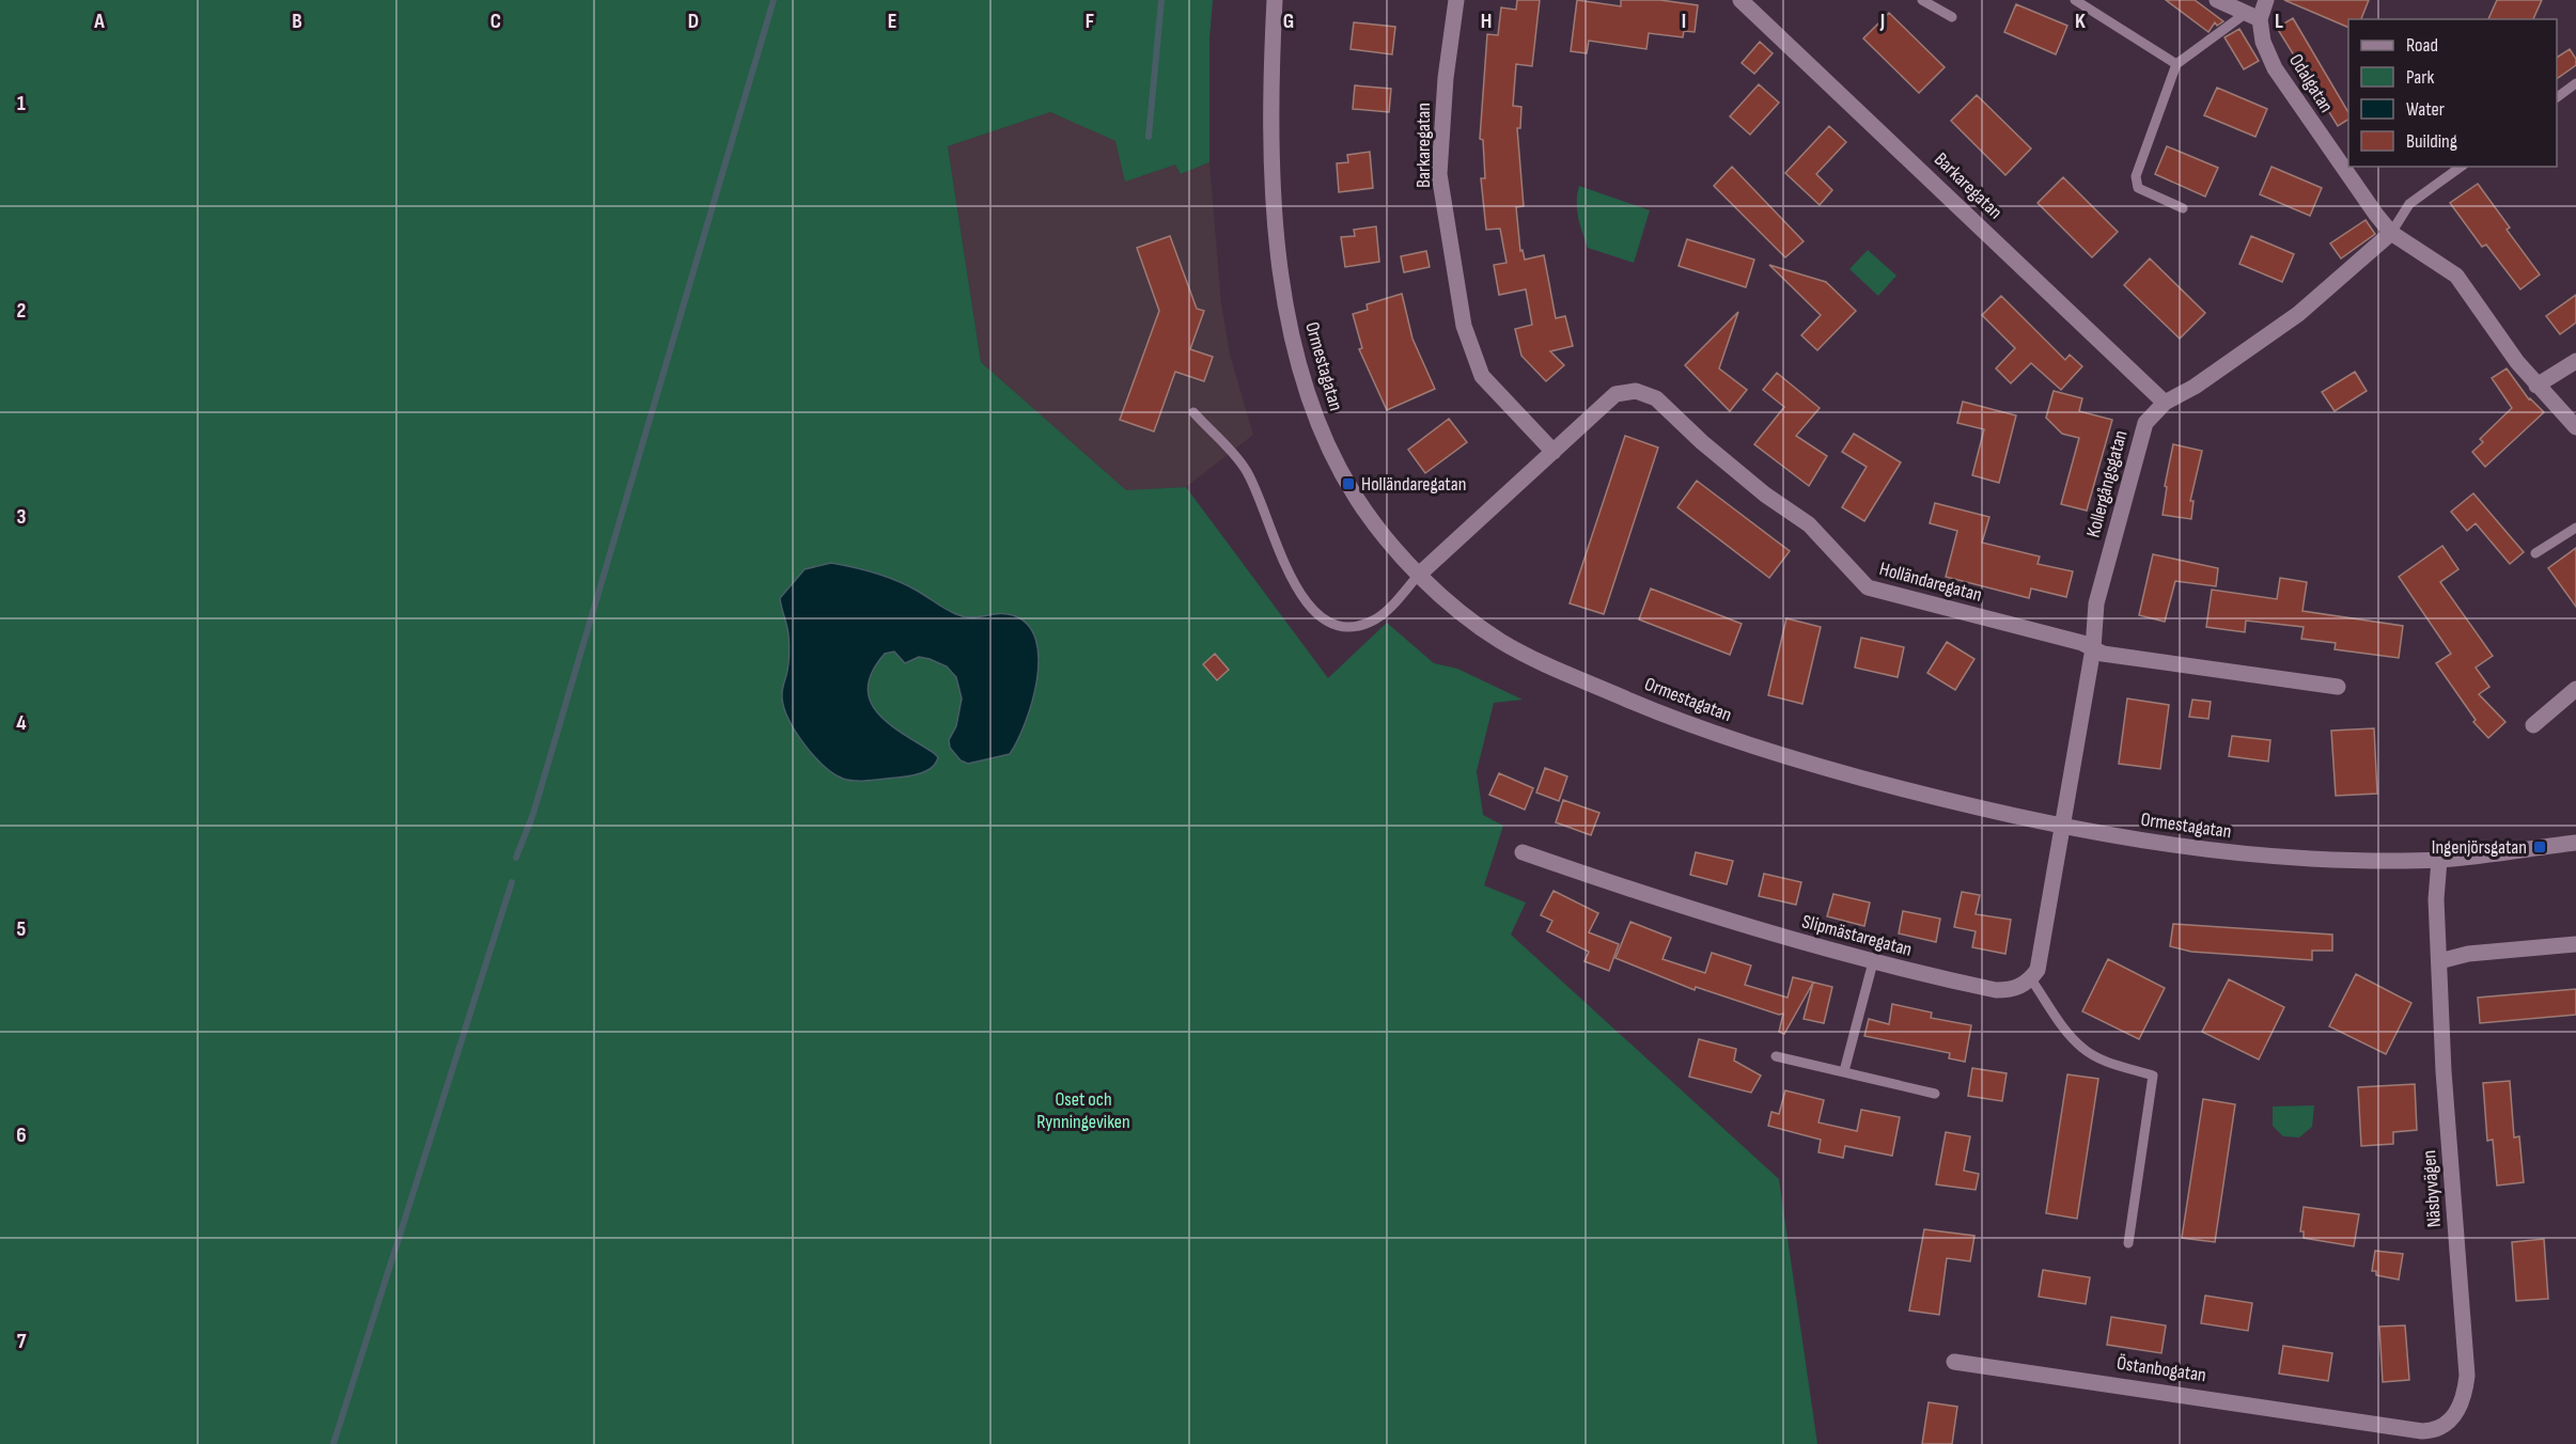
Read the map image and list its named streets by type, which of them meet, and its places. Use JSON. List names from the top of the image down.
{
  "streets": {
    "street": [
      "Odalgatan",
      "Barkaregatan",
      "Ormestagatan",
      "Kollergångsgatan",
      "Holländaregatan",
      "Slipmästaregatan",
      "Näsbyvägen",
      "Östanbogatan"
    ]
  },
  "crossings": [
    ["Odalgatan", "Kollergångsgatan"],
    ["Barkaregatan", "Kollergångsgatan"],
    ["Barkaregatan", "Holländaregatan"],
    ["Ormestagatan", "Kollergångsgatan"],
    ["Ormestagatan", "Holländaregatan"],
    ["Ormestagatan", "Näsbyvägen"],
    ["Kollergångsgatan", "Holländaregatan"],
    ["Näsbyvägen", "Östanbogatan"]
  ],
  "parks": ["Oset och Rynningeviken"],
  "places": {
    "transit": ["Holländaregatan", "Ingenjörsgatan"]
  },
  "legend": [
    "Road",
    "Park",
    "Water",
    "Building"
  ],
  "grid": {
    "columns": [
      "A",
      "B",
      "C",
      "D",
      "E",
      "F",
      "G",
      "H",
      "I",
      "J",
      "K",
      "L"
    ],
    "rows": [
      "1",
      "2",
      "3",
      "4",
      "5",
      "6",
      "7"
    ]
  }
}
